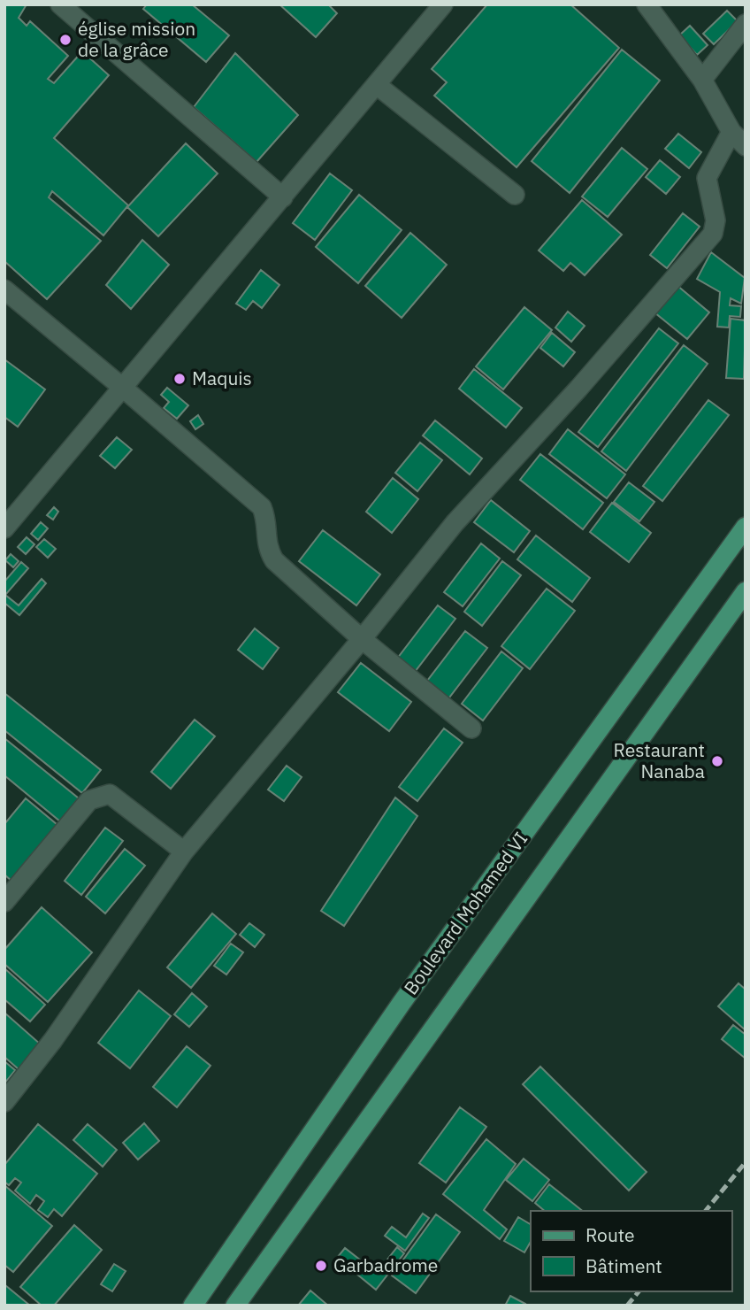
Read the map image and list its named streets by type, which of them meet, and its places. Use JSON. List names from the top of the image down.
{
  "streets": {
    "main road": ["Boulevard Mohamed VI"]
  },
  "places": [
    "église mission de la grâce",
    "Maquis",
    "Restaurant Nanaba",
    "Garbadrome"
  ],
  "legend": ["Route", "Bâtiment"]
}
